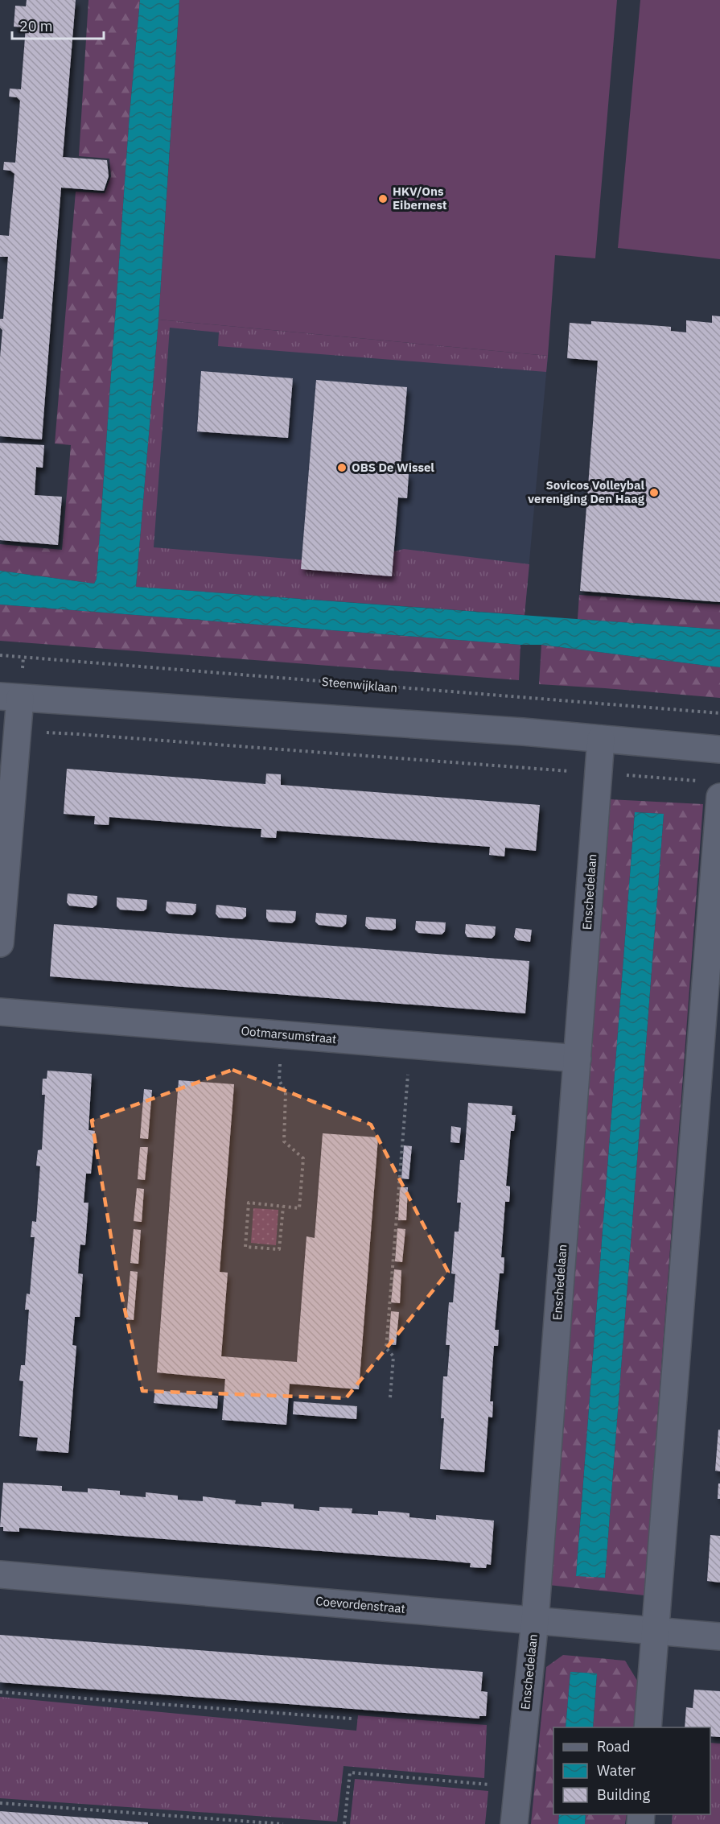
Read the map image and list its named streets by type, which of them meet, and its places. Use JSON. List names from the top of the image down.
{
  "streets": {
    "street": ["Enschedelaan", "Ootmarsumstraat", "Coevordenstraat"],
    "path": ["Steenwijklaan"]
  },
  "crossings": [
    ["Enschedelaan", "Ootmarsumstraat"],
    ["Enschedelaan", "Coevordenstraat"]
  ],
  "places": ["HKV/Ons Eibernest", "OBS De Wissel", "Sovicos Volleybal vereniging Den Haag"],
  "legend": ["Road", "Water", "Building"],
  "scale_bar": "20 m"
}
